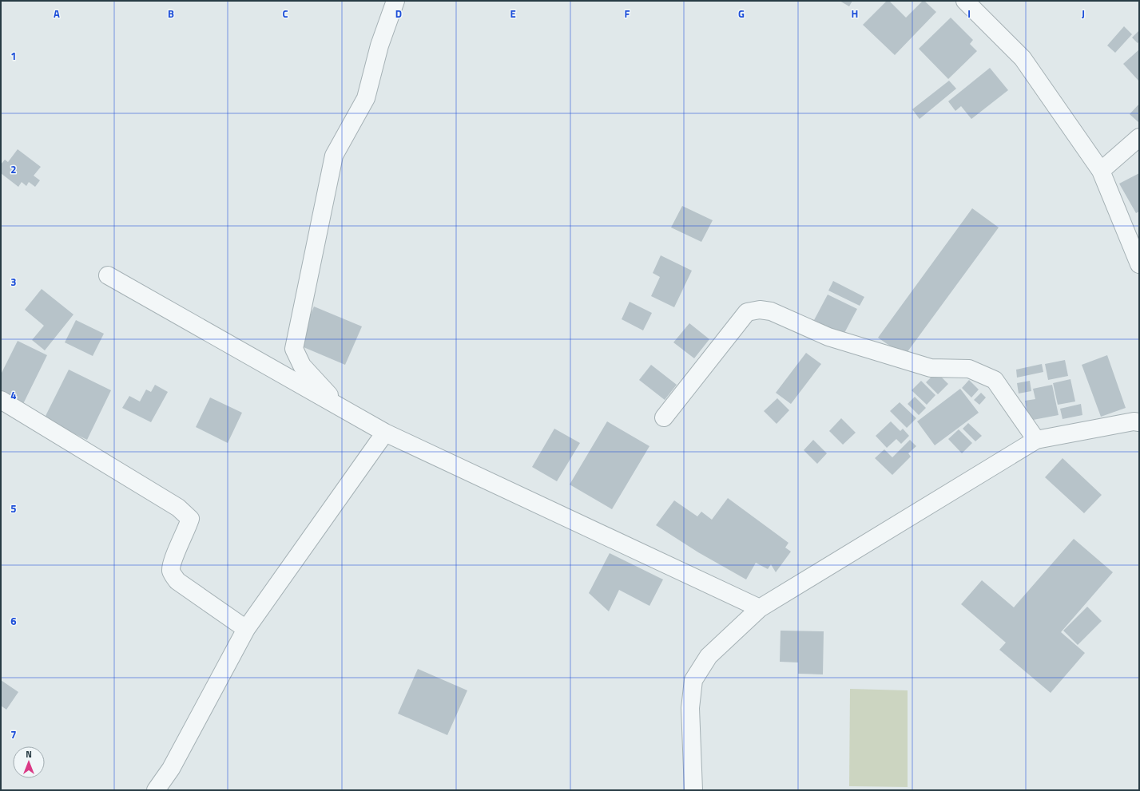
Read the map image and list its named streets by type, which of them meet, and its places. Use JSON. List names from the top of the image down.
{
  "north": "top",
  "grid": {
    "columns": [
      "A",
      "B",
      "C",
      "D",
      "E",
      "F",
      "G",
      "H",
      "I",
      "J"
    ],
    "rows": [
      "1",
      "2",
      "3",
      "4",
      "5",
      "6",
      "7"
    ]
  }
}
